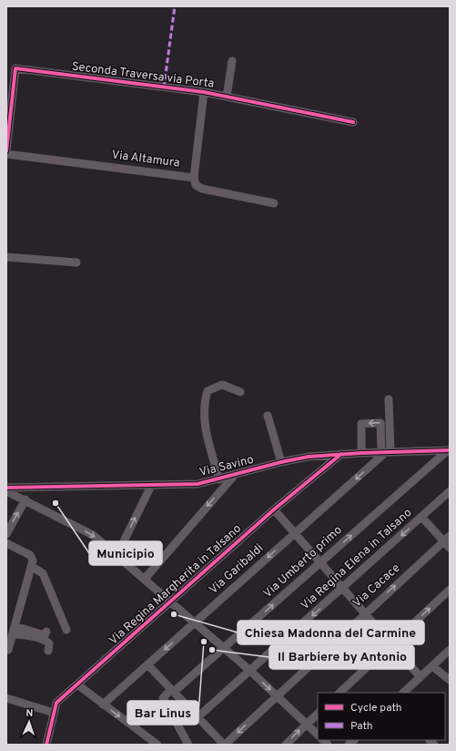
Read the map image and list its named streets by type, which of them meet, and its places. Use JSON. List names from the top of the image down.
{
  "streets": {
    "street": [
      "Seconda Traversa via Porta",
      "Via Altamura",
      "Via Savino",
      "Via Regina Elena in Talsano",
      "Via Umberto primo",
      "Via Garibaldi",
      "Via Regina Margherita in Talsano",
      "Via Cacace"
    ]
  },
  "crossings": [
    ["Seconda Traversa via Porta", "Via Altamura"],
    ["Via Savino", "Via Umberto primo"],
    ["Via Savino", "Via Garibaldi"],
    ["Via Savino", "Via Regina Margherita in Talsano"]
  ],
  "one_way": ["Via Regina Elena in Talsano", "Via Umberto primo", "Via Garibaldi"],
  "places": [
    "Municipio",
    "Chiesa Madonna del Carmine",
    "Bar Linus",
    "Il Barbiere by Antonio"
  ],
  "legend": ["Cycle path", "Path"],
  "north": "top"
}
